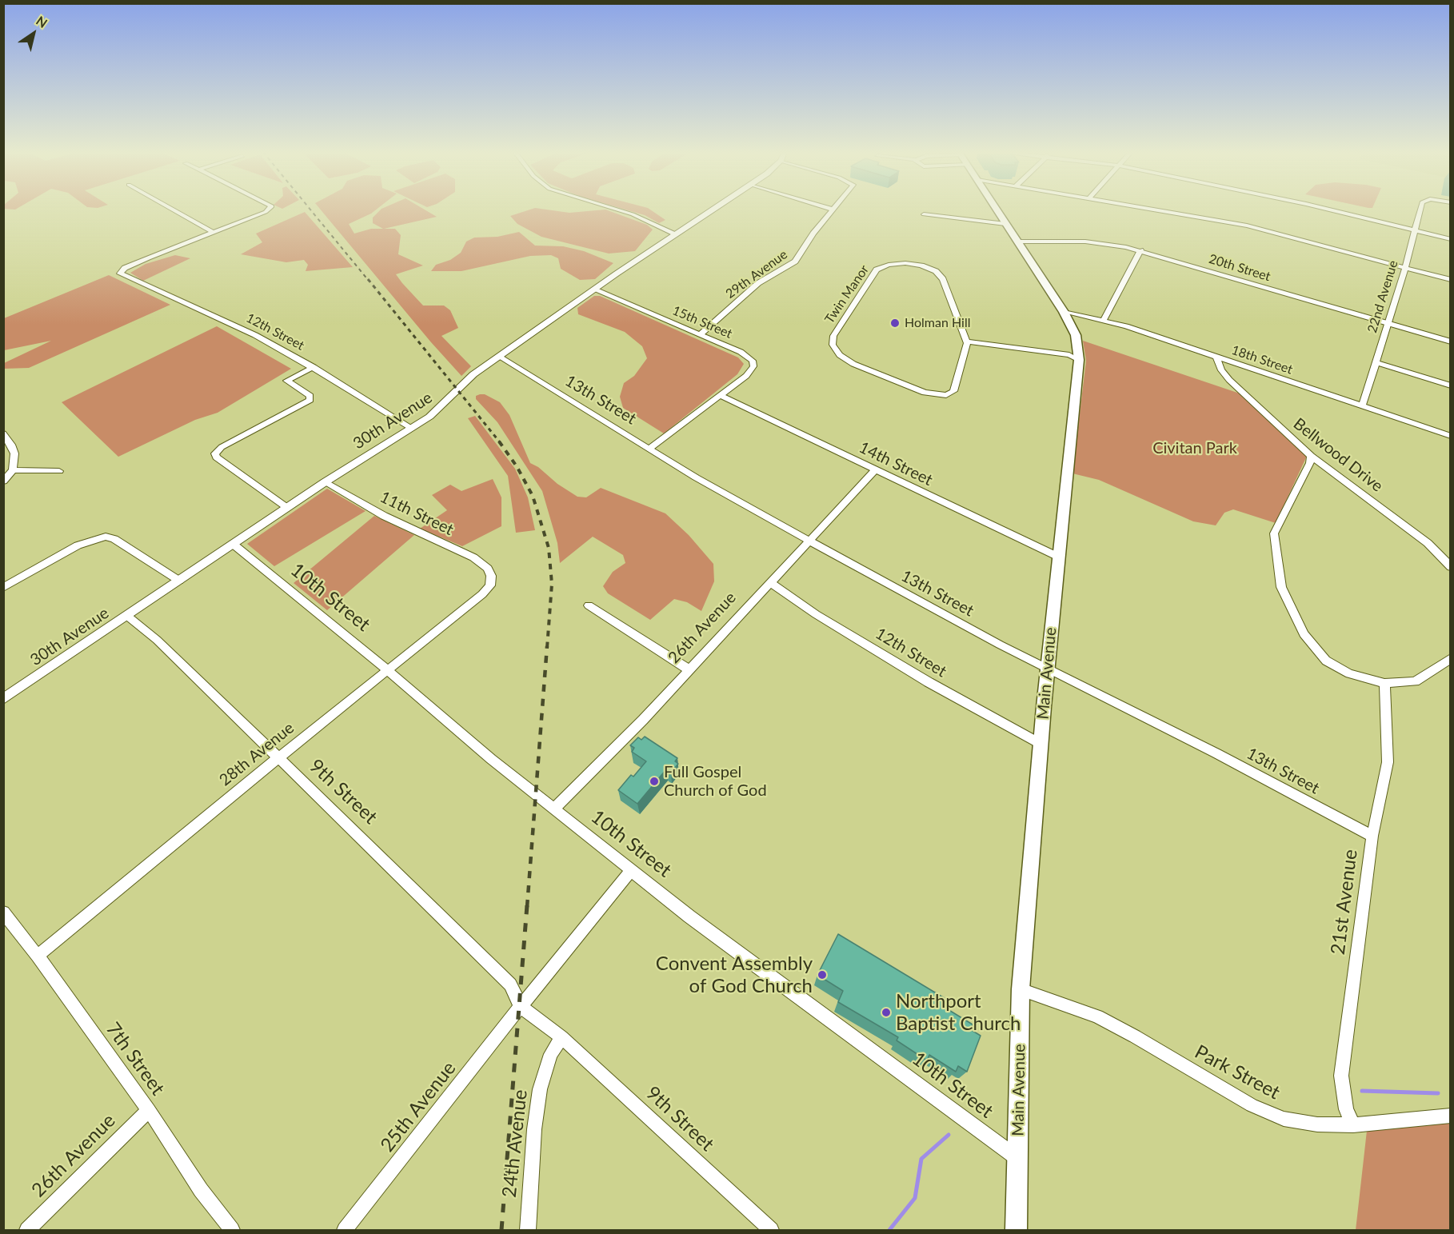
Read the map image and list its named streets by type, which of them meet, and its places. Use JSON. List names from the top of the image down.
{
  "streets": {
    "main road": ["Main Avenue"],
    "street": [
      "20th Street",
      "29th Avenue",
      "Twin Manor",
      "22nd Avenue",
      "15th Street",
      "12th Street",
      "18th Street",
      "13th Street",
      "30th Avenue",
      "Bellwood Drive",
      "14th Street",
      "11th Street",
      "10th Street",
      "26th Avenue",
      "28th Avenue",
      "9th Street",
      "21st Avenue",
      "7th Street",
      "Park Street",
      "25th Avenue",
      "24th Avenue"
    ]
  },
  "crossings": [
    ["20th Street", "22nd Avenue"],
    ["20th Street", "Main Avenue"],
    ["29th Avenue", "15th Street"],
    ["22nd Avenue", "18th Street"],
    ["15th Street", "30th Avenue"],
    ["15th Street", "14th Street"],
    ["12th Street", "30th Avenue"],
    ["12th Street", "26th Avenue"],
    ["12th Street", "Main Avenue"],
    ["18th Street", "Bellwood Drive"],
    ["18th Street", "Main Avenue"],
    ["13th Street", "30th Avenue"],
    ["13th Street", "26th Avenue"],
    ["13th Street", "Main Avenue"],
    ["13th Street", "21st Avenue"],
    ["30th Avenue", "11th Street"],
    ["30th Avenue", "10th Street"],
    ["30th Avenue", "9th Street"],
    ["14th Street", "26th Avenue"],
    ["14th Street", "Main Avenue"],
    ["11th Street", "28th Avenue"],
    ["10th Street", "26th Avenue"],
    ["10th Street", "Main Avenue"],
    ["10th Street", "28th Avenue"],
    ["10th Street", "25th Avenue"],
    ["26th Avenue", "7th Street"],
    ["Main Avenue", "Park Street"],
    ["28th Avenue", "9th Street"],
    ["28th Avenue", "7th Street"],
    ["9th Street", "25th Avenue"],
    ["9th Street", "24th Avenue"],
    ["21st Avenue", "Park Street"]
  ],
  "parks": ["Civitan Park"],
  "places": [
    "Holman Hill",
    "Full Gospel Church of God",
    "Convent Assembly of God Church",
    "Northport Baptist Church"
  ],
  "north": "top right"
}
